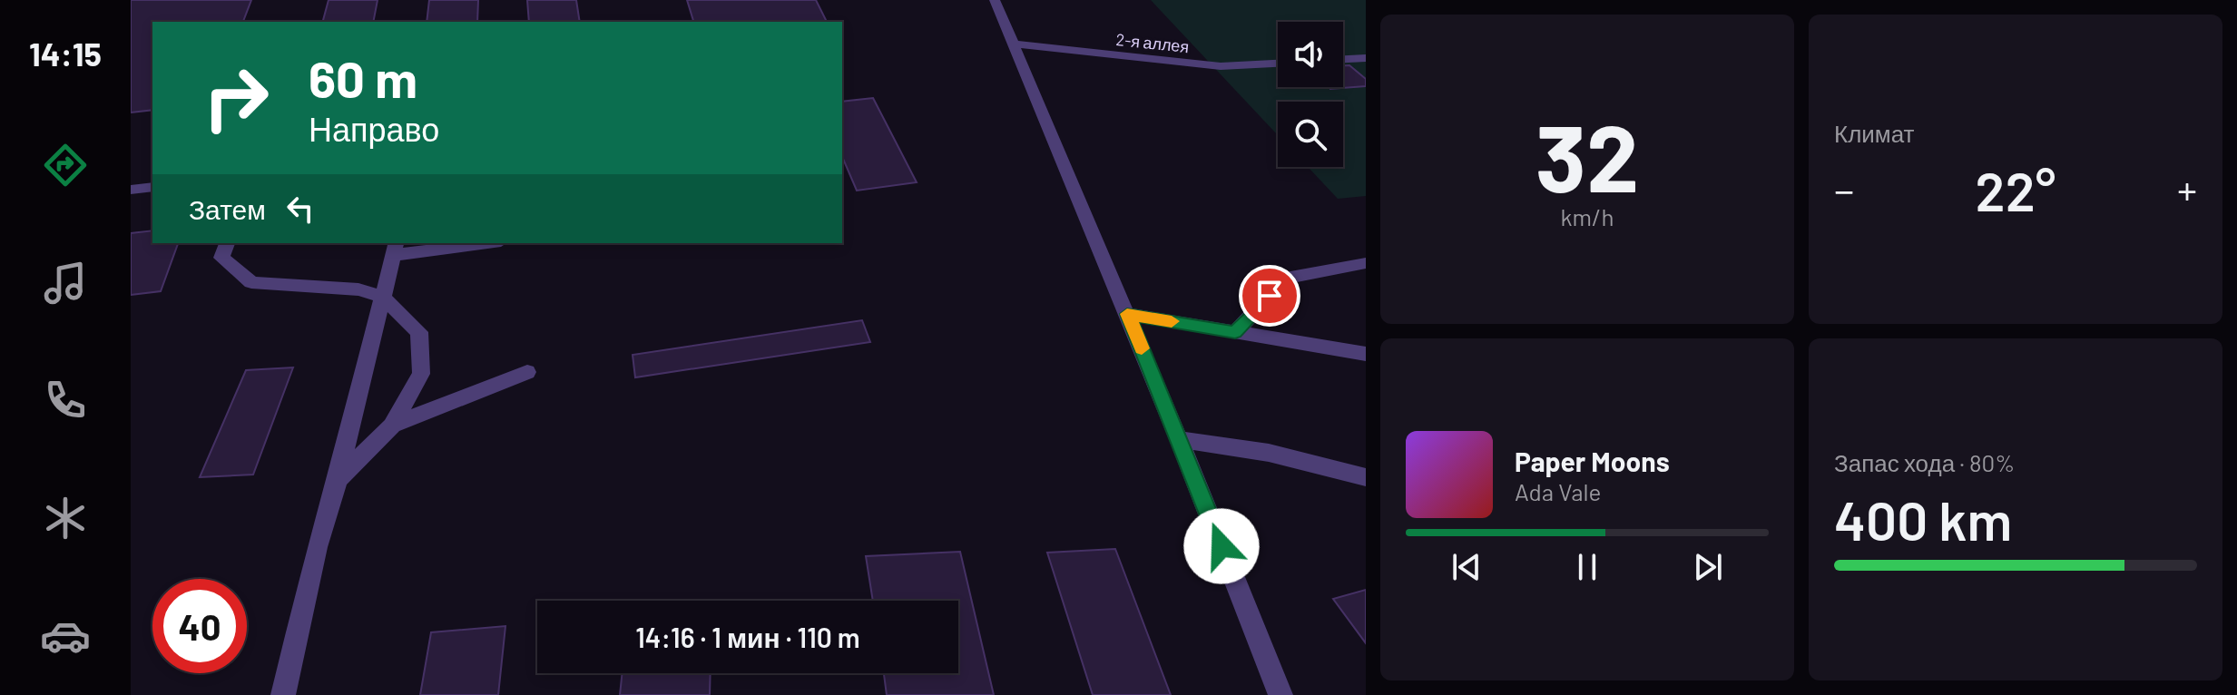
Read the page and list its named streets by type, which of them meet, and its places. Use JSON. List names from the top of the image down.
{
  "streets": {
    "street": ["2-я аллея"]
  },
  "page": {
    "tabs": "14:15",
    "tile": [
      ["32", "km/h"],
      "Климат",
      ["Запас хода · 80%", "400 km"]
    ],
    "turn": ["60 m", "Направо"],
    "heat": ["−", "22°", "+"],
    "then": "Затем",
    "song": ["Paper Moons", "Ada Vale"],
    "limit": "40",
    "trip": "14:16 · 1 мин · 110 m"
  }
}
